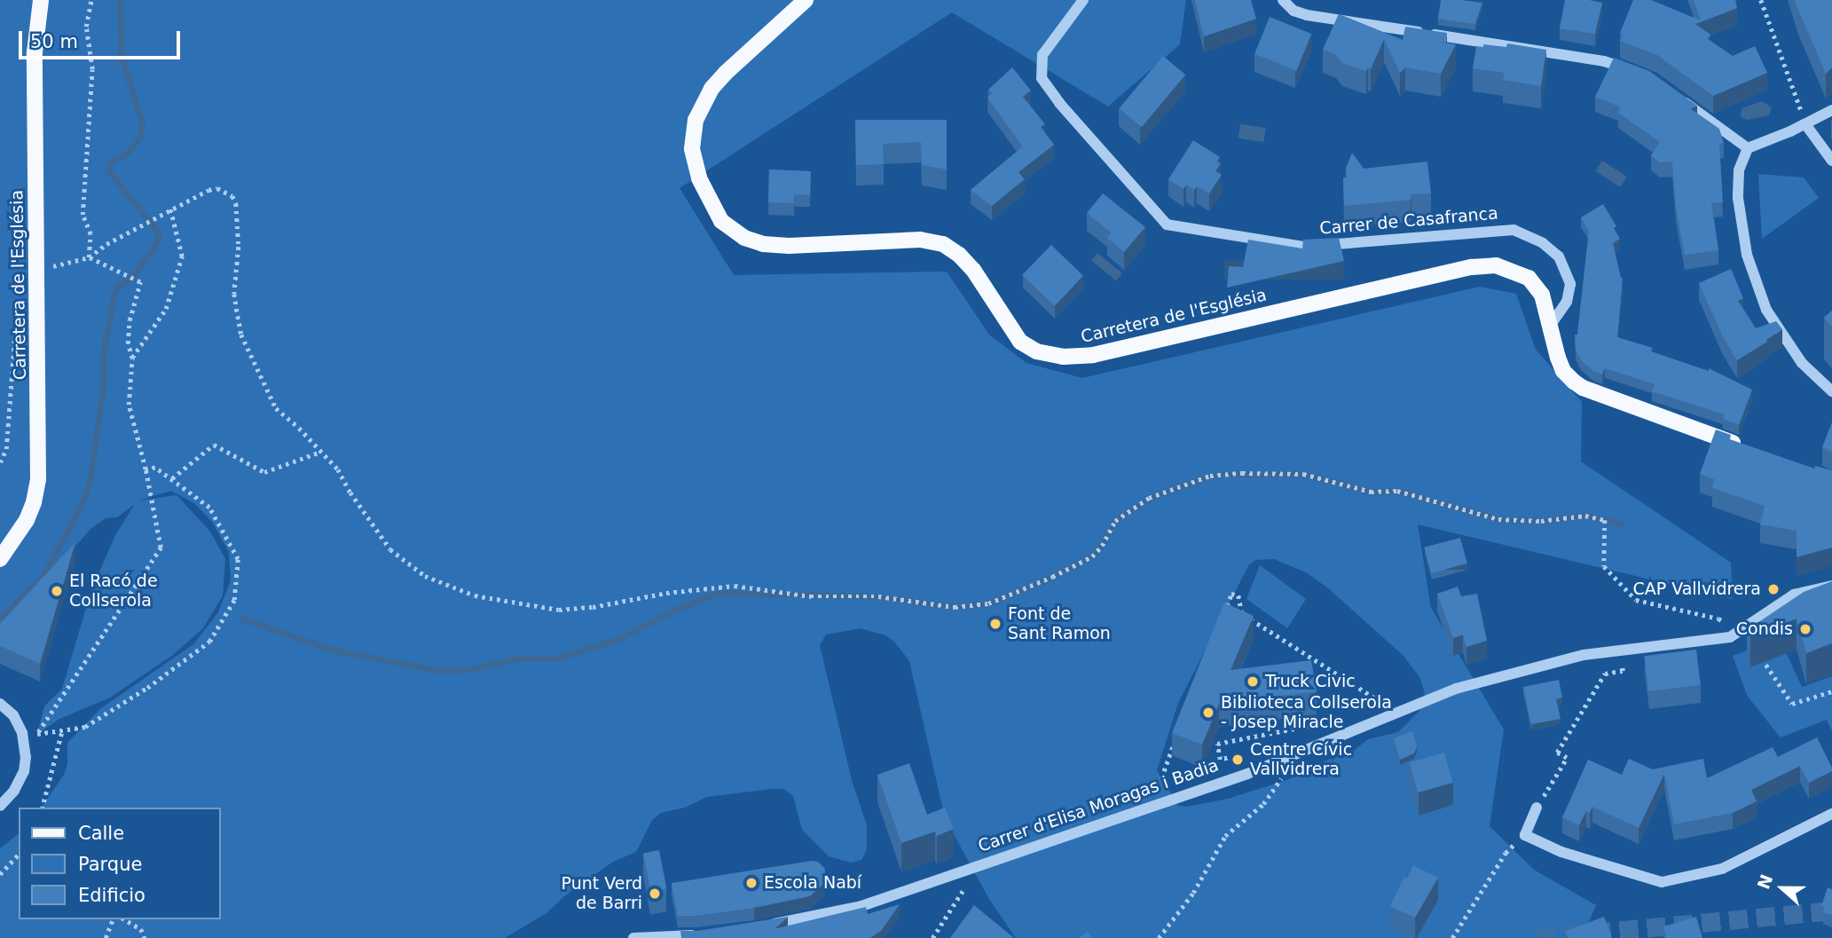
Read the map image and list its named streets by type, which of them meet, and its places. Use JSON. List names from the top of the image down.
{
  "streets": {
    "main road": ["Carretera de l'Església"],
    "street": ["Carrer de Casafranca", "Carrer d'Elisa Moragas i Badia"]
  },
  "crossings": [
    ["Carrer de Casafranca", "Carretera de l'Església"]
  ],
  "places": [
    "CAP Vallvidrera",
    "El Racó de Collserola",
    "Font de Sant Ramon",
    "Condis",
    "Truck Civic",
    "Biblioteca Collserola - Josep Miracle",
    "Centre Cívic Vallvidrera",
    "Escola Nabí",
    "Punt Verd de Barri"
  ],
  "legend": ["Calle", "Parque", "Edificio"],
  "scale_bar": "50 m",
  "north": "left"
}
